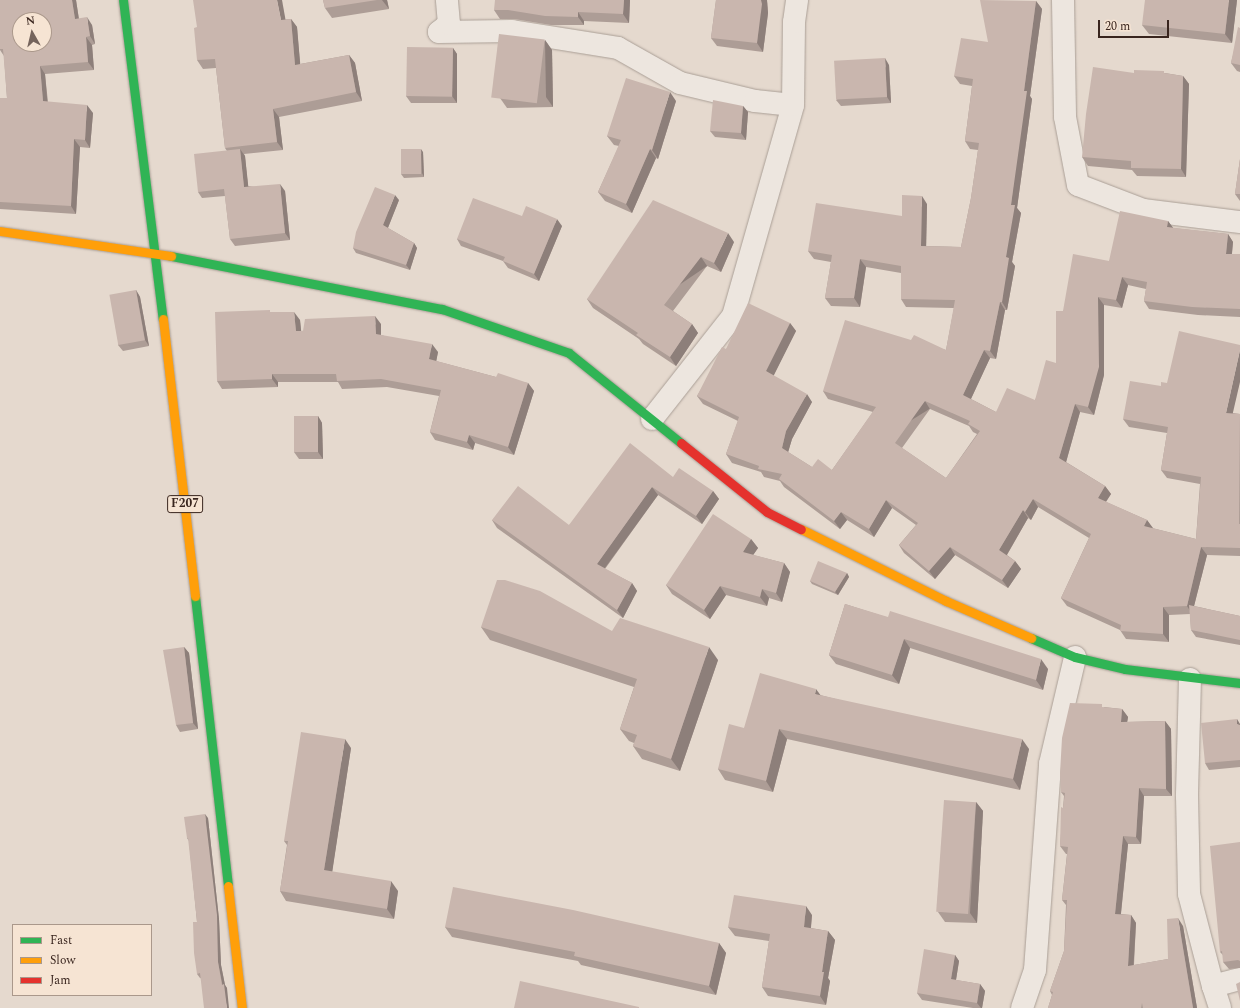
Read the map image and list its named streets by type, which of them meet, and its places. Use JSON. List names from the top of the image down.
{
  "streets": {
    "street": ["F207"]
  },
  "legend": ["Fast", "Slow", "Jam"],
  "scale_bar": "20 m",
  "north": "top"
}
